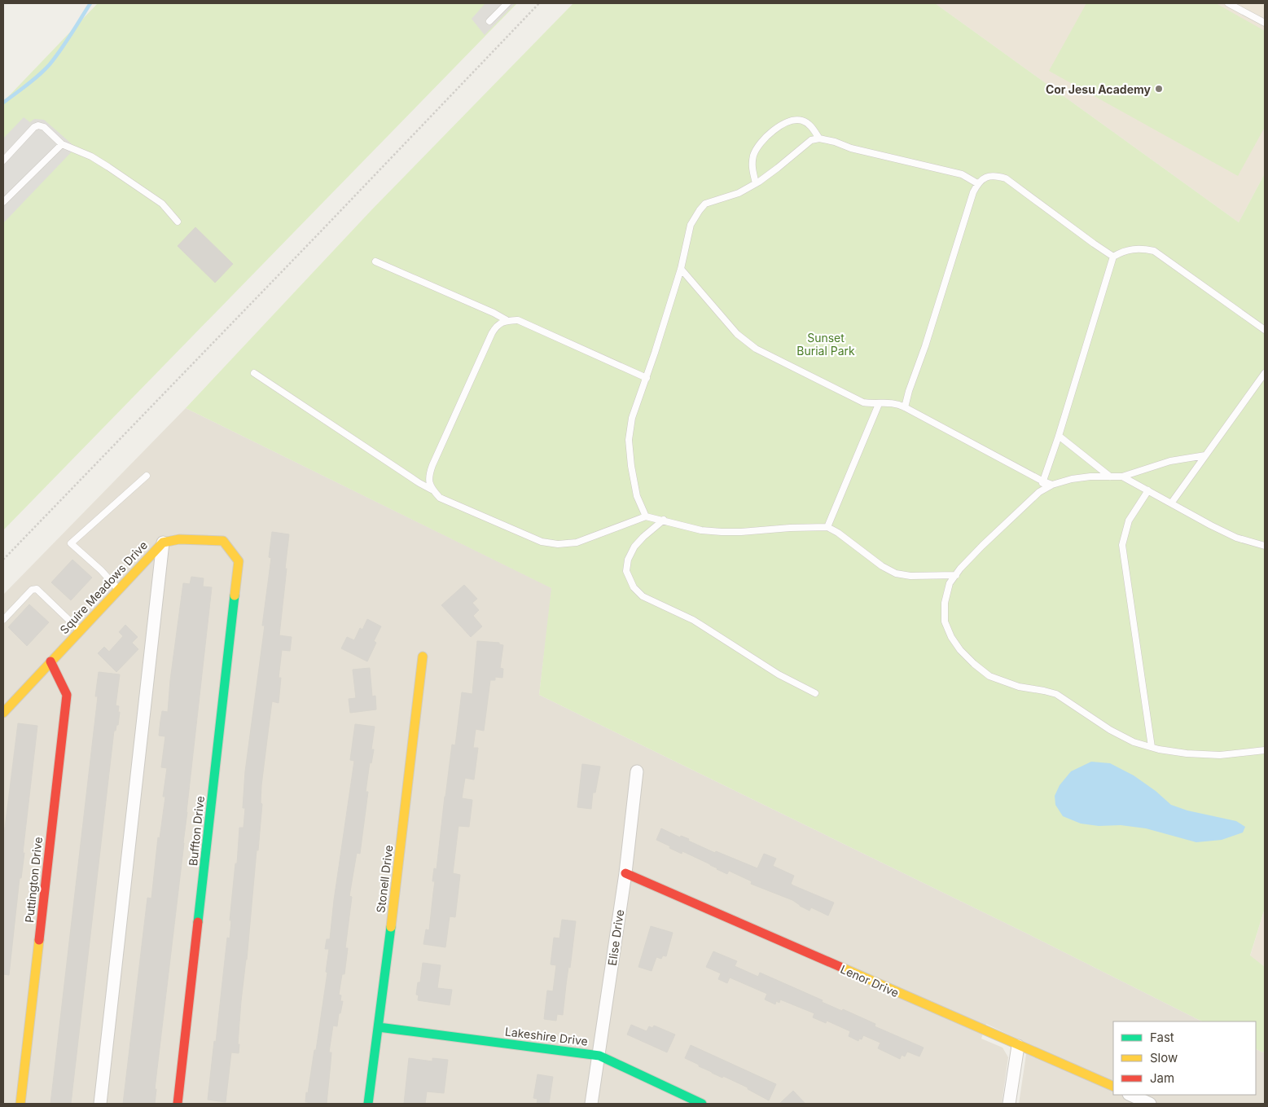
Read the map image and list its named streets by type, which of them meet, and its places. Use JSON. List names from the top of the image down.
{
  "streets": {
    "street": [
      "Squire Meadows Drive",
      "Buffton Drive",
      "Stonell Drive",
      "Puttington Drive",
      "Elise Drive",
      "Lenor Drive",
      "Lakeshire Drive"
    ]
  },
  "crossings": [
    ["Squire Meadows Drive", "Buffton Drive"],
    ["Squire Meadows Drive", "Puttington Drive"],
    ["Stonell Drive", "Lakeshire Drive"],
    ["Elise Drive", "Lenor Drive"],
    ["Elise Drive", "Lakeshire Drive"]
  ],
  "parks": ["Sunset Burial Park"],
  "places": ["Cor Jesu Academy"],
  "legend": ["Fast", "Slow", "Jam"]
}
